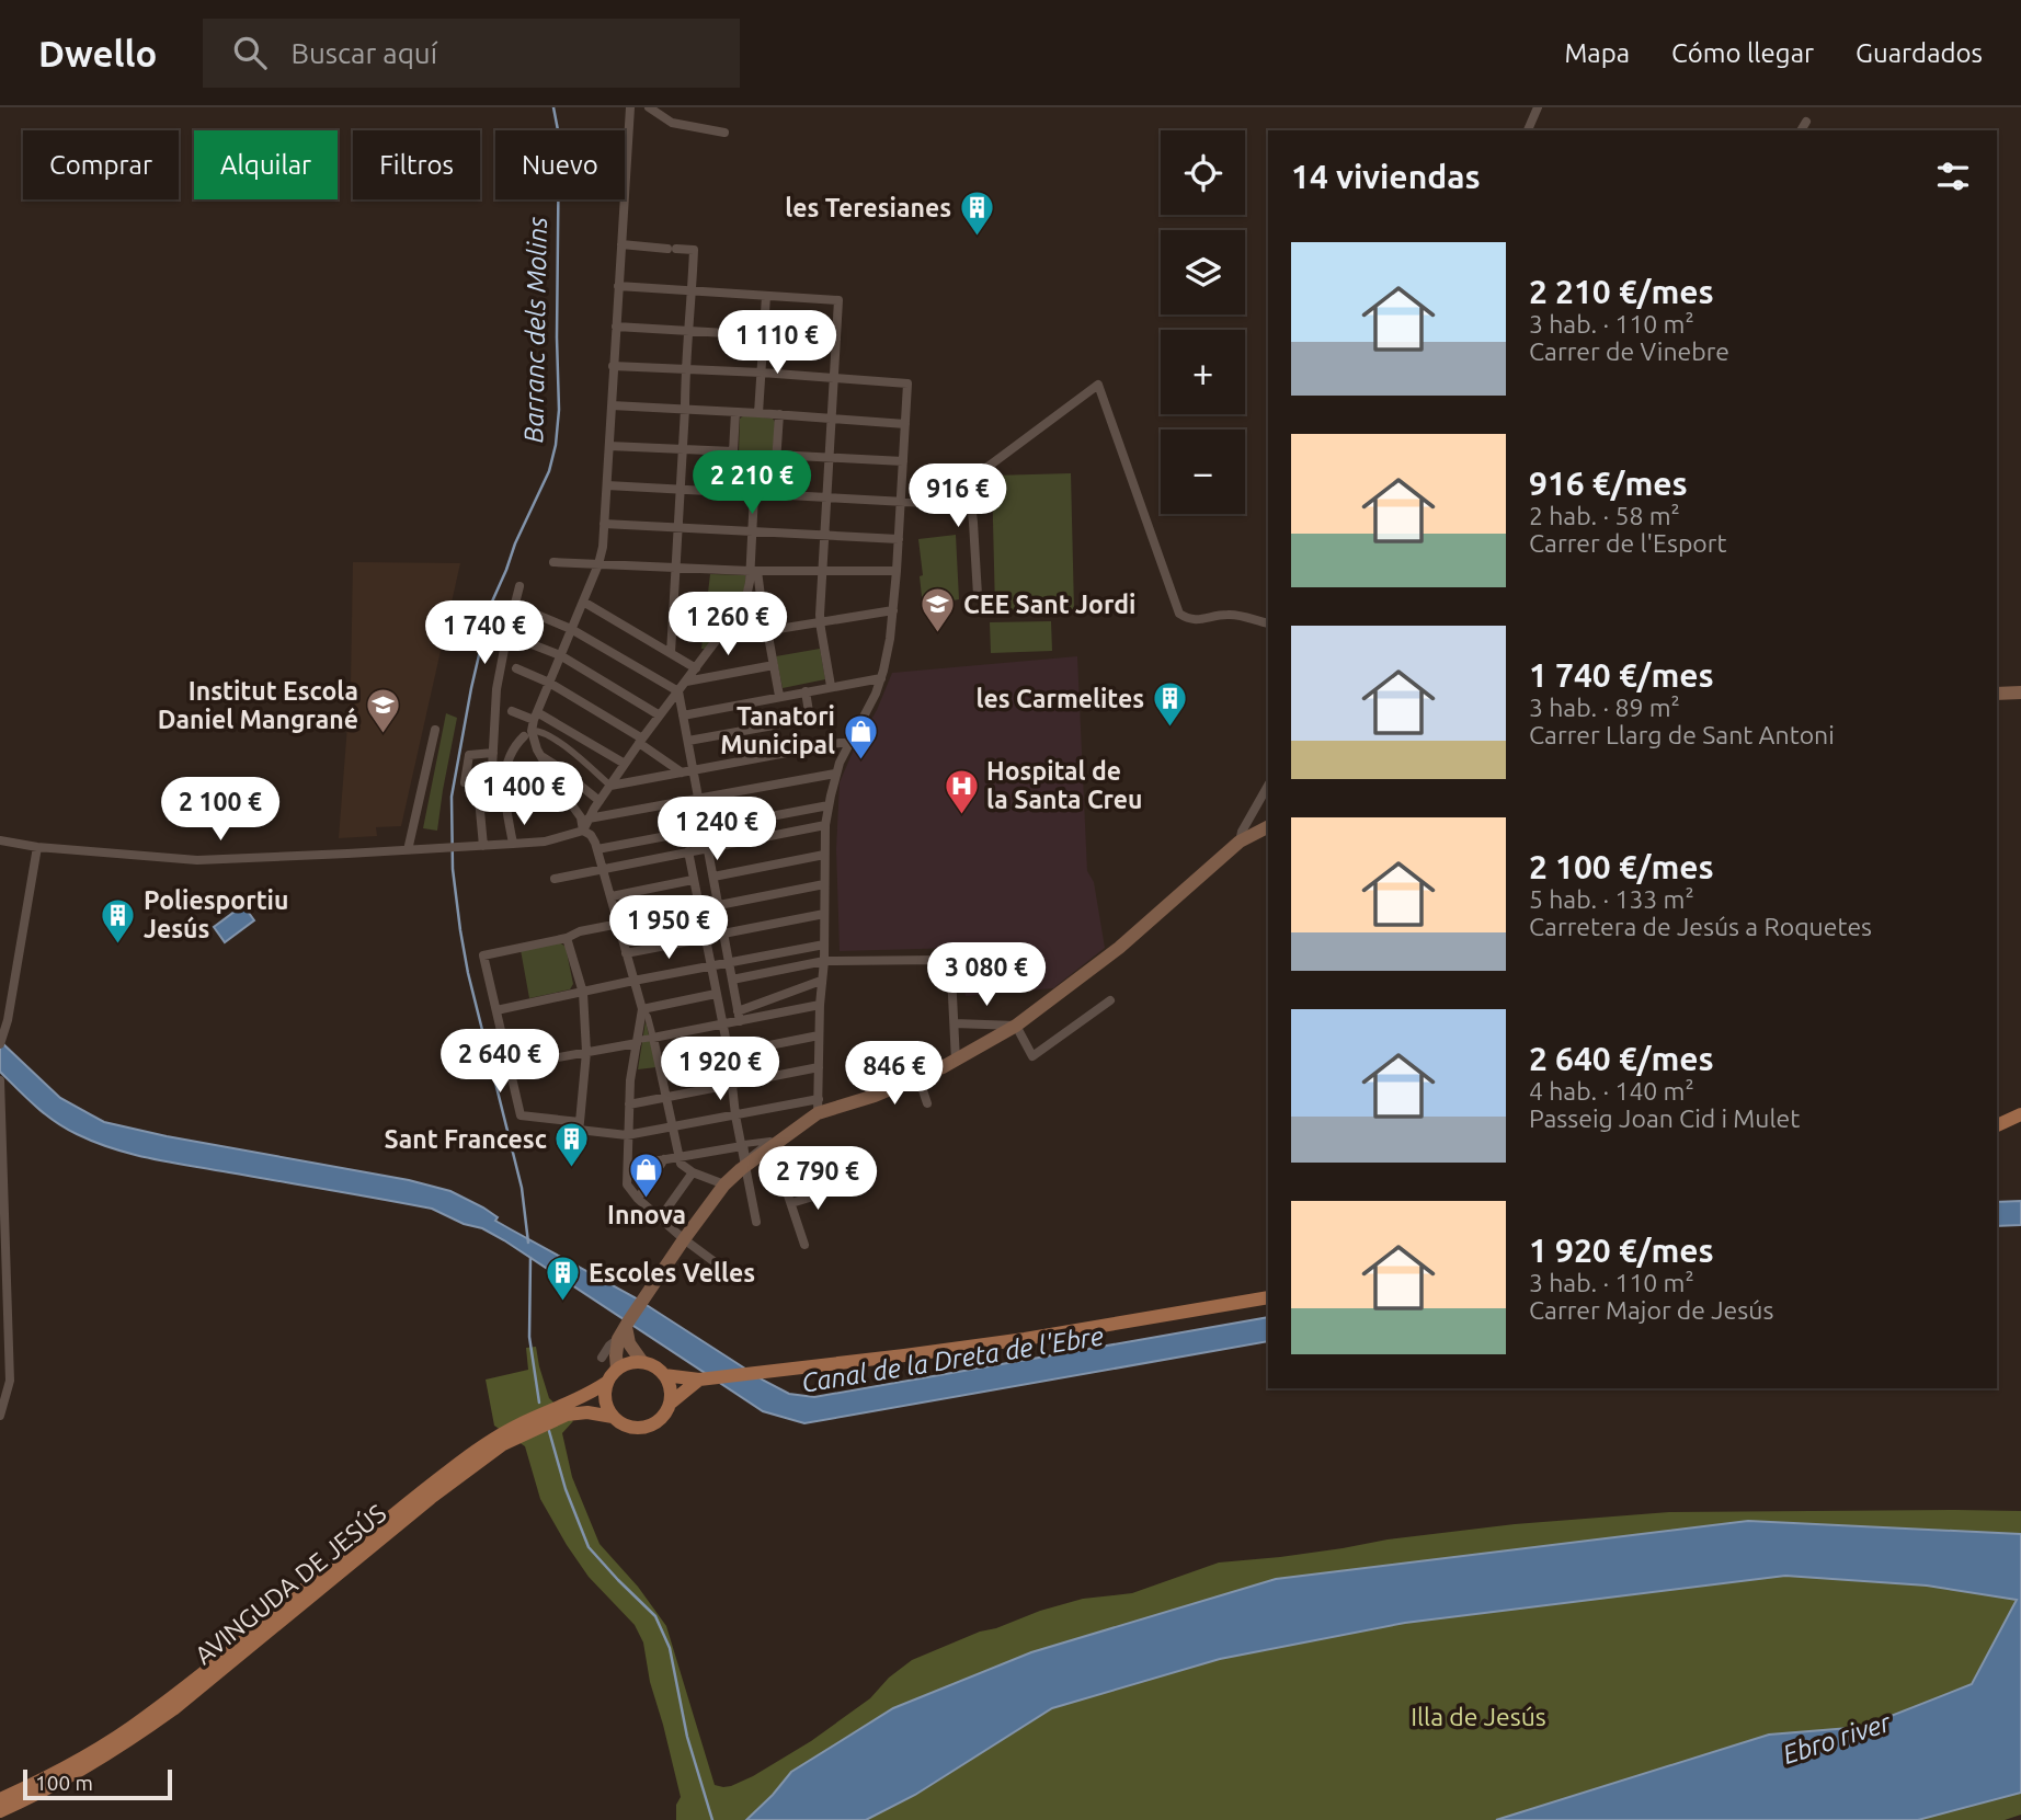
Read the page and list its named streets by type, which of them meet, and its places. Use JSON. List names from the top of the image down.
{
  "streets": {
    "main road": ["AVINGUDA DE JESÚS"]
  },
  "water": ["Barranc dels Molins", "Canal de la Dreta de l'Ebre", "Ebro river"],
  "parks": ["Illa de Jesús"],
  "places": {
    "building": [
      "les Teresianes",
      "les Carmelites",
      "Poliesportiu Jesús",
      "Sant Francesc",
      "Escoles Velles"
    ],
    "school or university": ["CEE Sant Jordi", "Institut Escola Daniel Mangrané"],
    "shop": ["Tanatori Municipal", "Innova"],
    "hospital": ["Hospital de la Santa Creu"]
  },
  "scale_bar": "100 m",
  "page": {
    "header": "Dwello",
    "search": "Buscar aquí",
    "nav": ["Mapa", "Cómo llegar", "Guardados"],
    "map_buttons": ["+", "−"],
    "chip": [
      "Comprar",
      "Alquilar",
      "Filtros",
      "Nuevo"
    ],
    "heading": "14 viviendas",
    "list": [
      {
        "name": "2 210 €/mes",
        "note": "3 hab. · 110 m² · Carrer de Vinebre"
      },
      {
        "name": "916 €/mes",
        "note": "2 hab. · 58 m² · Carrer de l'Esport"
      },
      {
        "name": "1 740 €/mes",
        "note": "3 hab. · 89 m² · Carrer Llarg de Sant Antoni"
      },
      {
        "name": "2 100 €/mes",
        "note": "5 hab. · 133 m² · Carretera de Jesús a Roquetes"
      },
      {
        "name": "2 640 €/mes",
        "note": "4 hab. · 140 m² · Passeig Joan Cid i Mulet"
      },
      {
        "name": "1 920 €/mes",
        "note": "3 hab. · 110 m² · Carrer Major de Jesús"
      }
    ],
    "price": [
      "1 110 €",
      "2 210 €",
      "916 €",
      "1 260 €",
      "1 740 €",
      "1 400 €",
      "2 100 €",
      "1 240 €",
      "1 950 €",
      "3 080 €",
      "2 640 €",
      "1 920 €",
      "846 €",
      "2 790 €"
    ],
    "scale": "100 m"
  }
}
